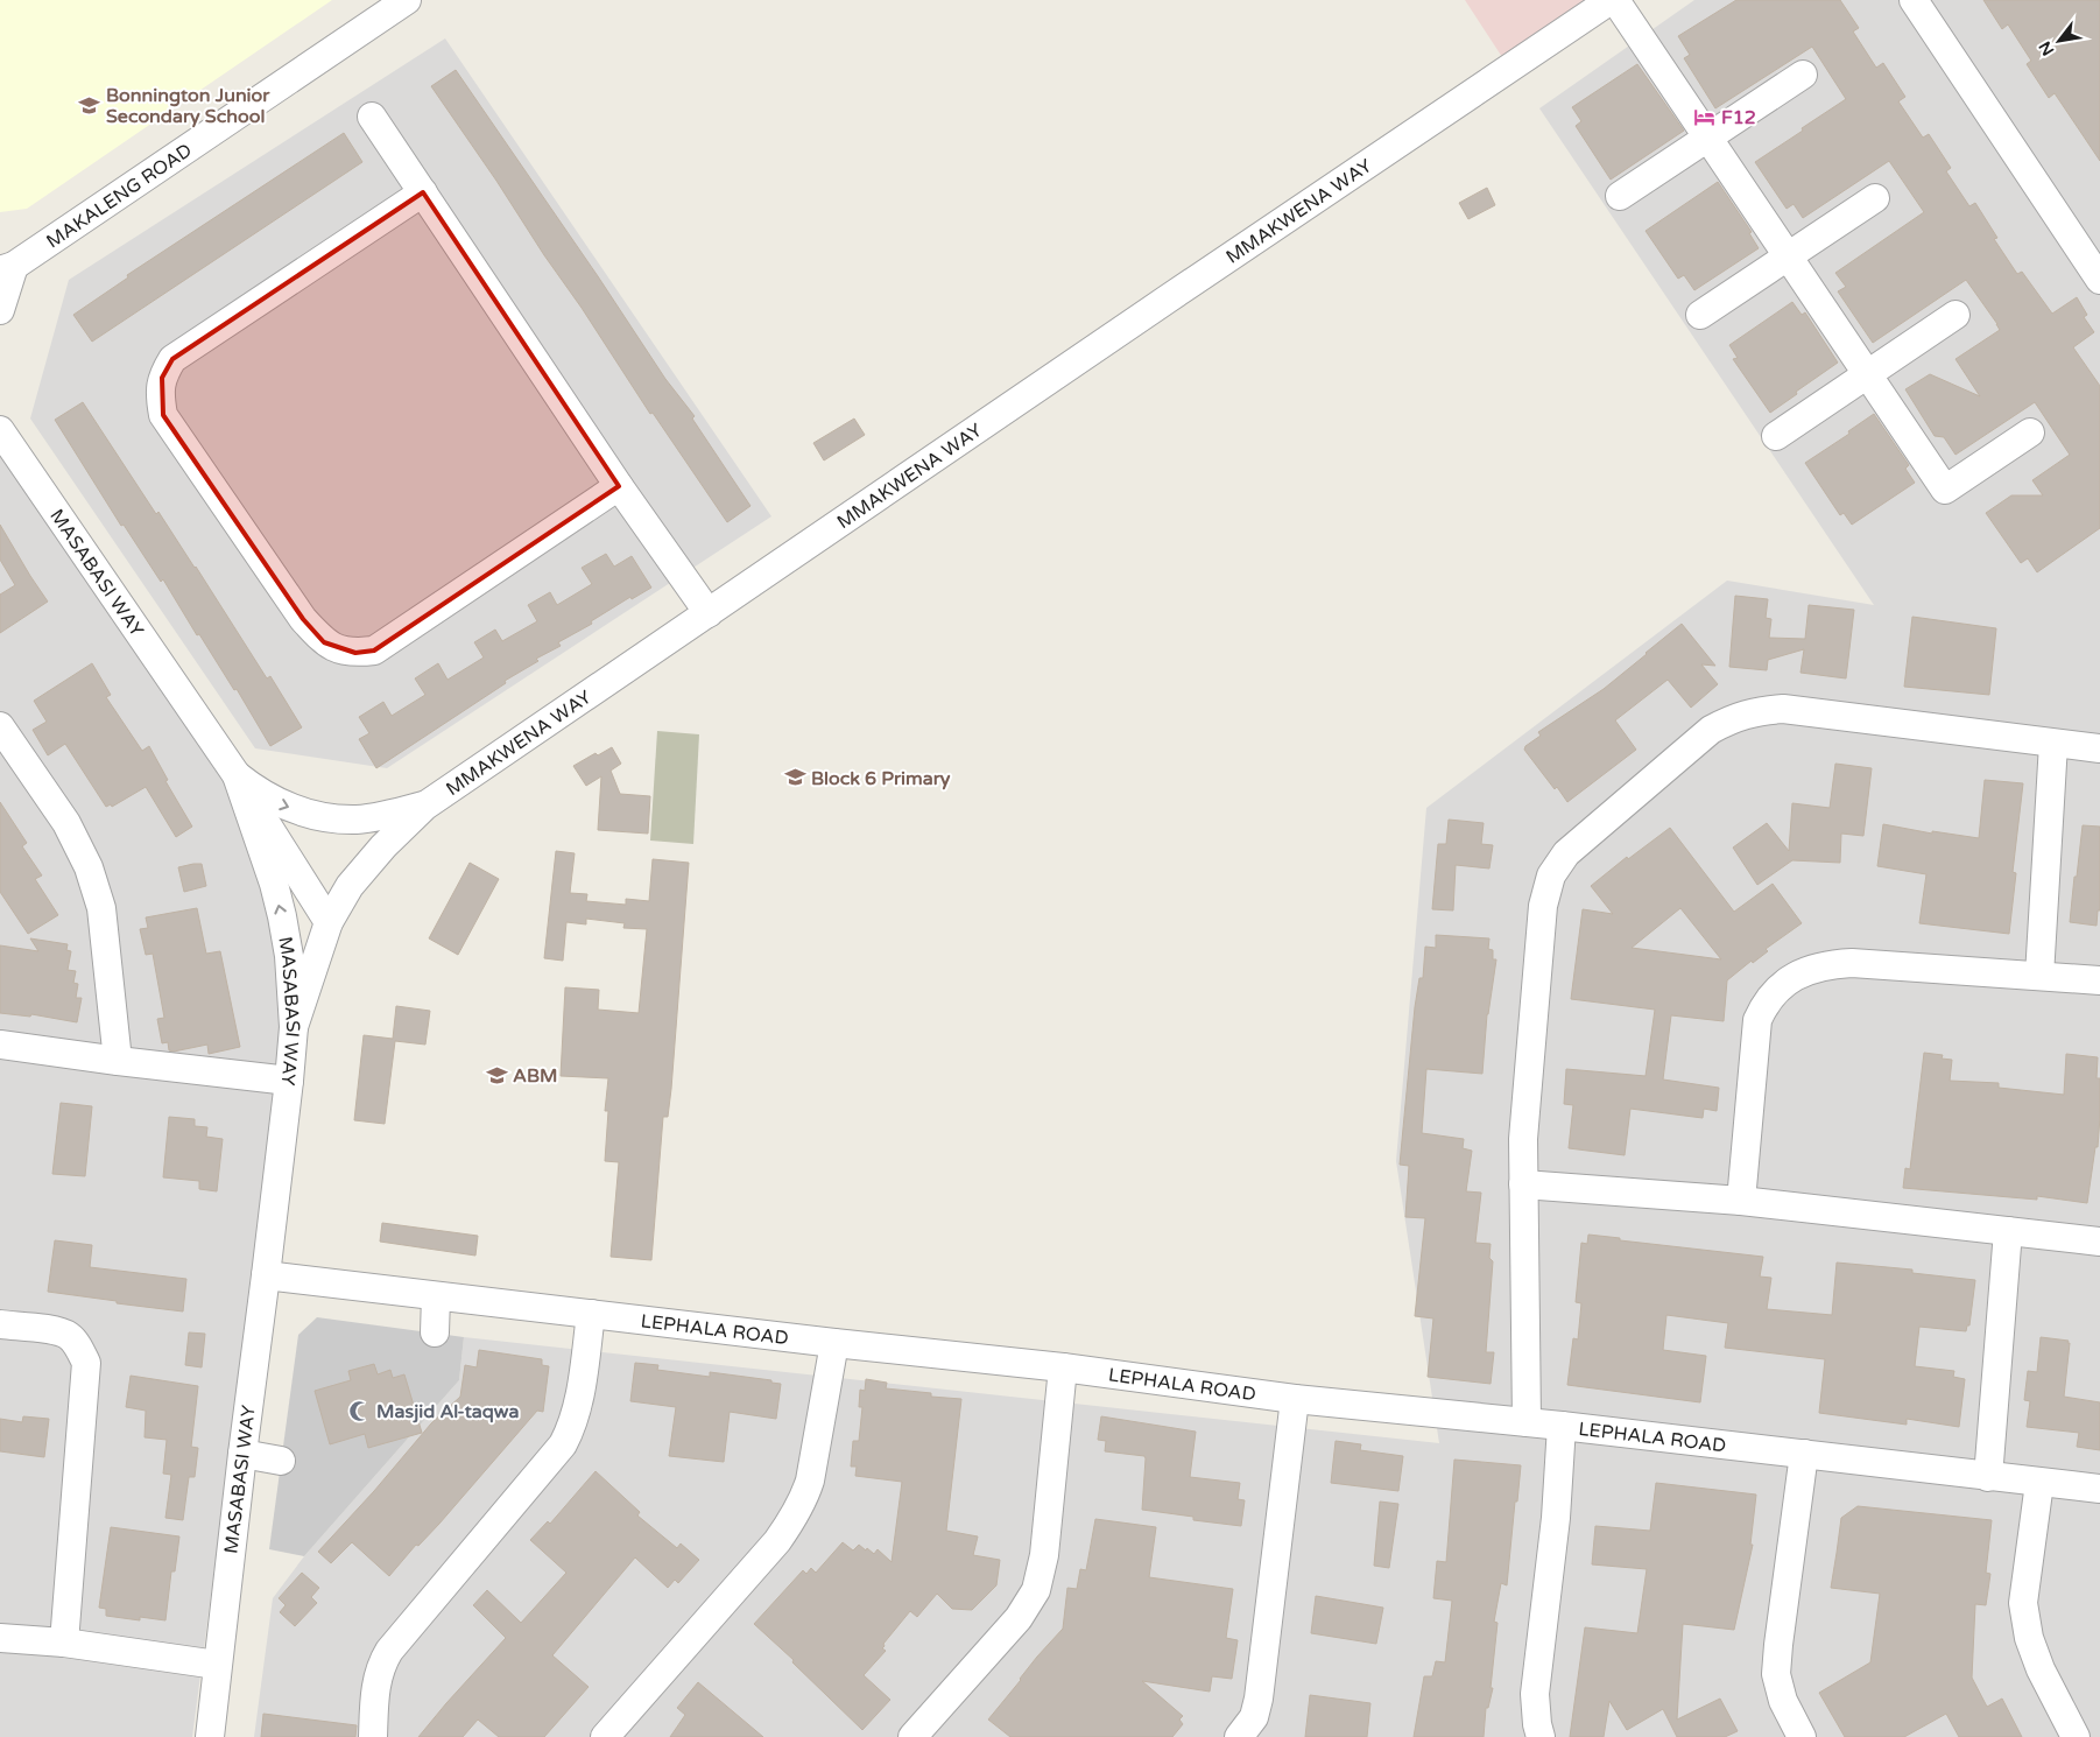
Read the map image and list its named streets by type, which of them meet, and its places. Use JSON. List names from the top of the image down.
{
  "streets": {
    "street": [
      "MAKALENG ROAD",
      "MMAKWENA WAY",
      "MASABASI WAY",
      "LEPHALA ROAD"
    ]
  },
  "crossings": [
    ["MMAKWENA WAY", "MASABASI WAY"],
    ["MASABASI WAY", "LEPHALA ROAD"]
  ],
  "places": {
    "school or university": ["Bonnington Junior Secondary School", "Block 6 Primary", "ABM"],
    "hotel": ["F12"],
    "mosque": ["Masjid Al-taqwa"]
  },
  "north": "bottom left"
}
